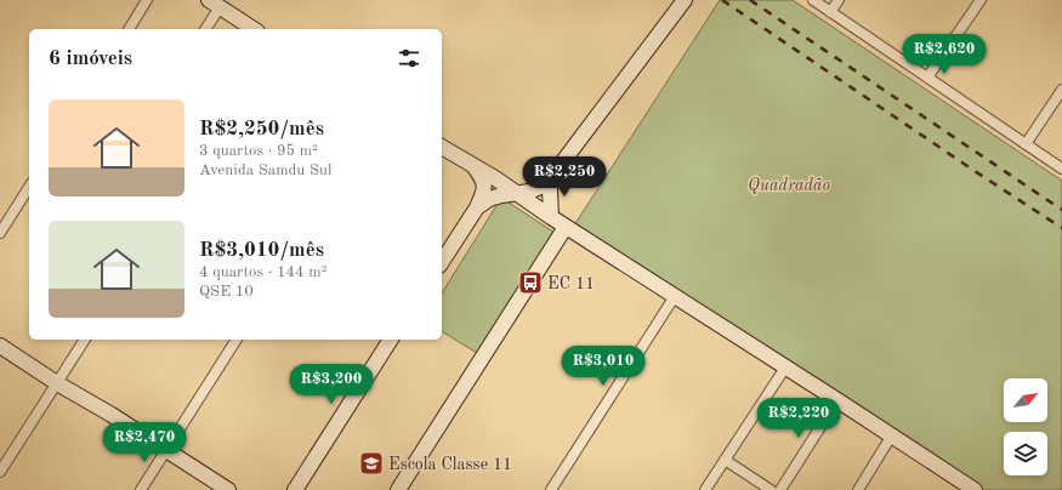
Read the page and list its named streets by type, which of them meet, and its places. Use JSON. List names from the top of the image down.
{
  "parks": ["Quadradão"],
  "places": {
    "bus stop": ["EC 11"],
    "school or university": ["Escola Classe 11"]
  },
  "north": "top right",
  "page": {
    "heading": "6 imóveis",
    "price": [
      "R$2,620",
      "R$2,250",
      "R$3,010",
      "R$3,200",
      "R$2,220",
      "R$2,470"
    ],
    "list": [
      {
        "name": "R$2,250/mês",
        "note": "3 quartos · 95 m² · Avenida Samdu Sul"
      },
      {
        "name": "R$3,010/mês",
        "note": "4 quartos · 144 m² · QSE 10"
      }
    ]
  }
}
